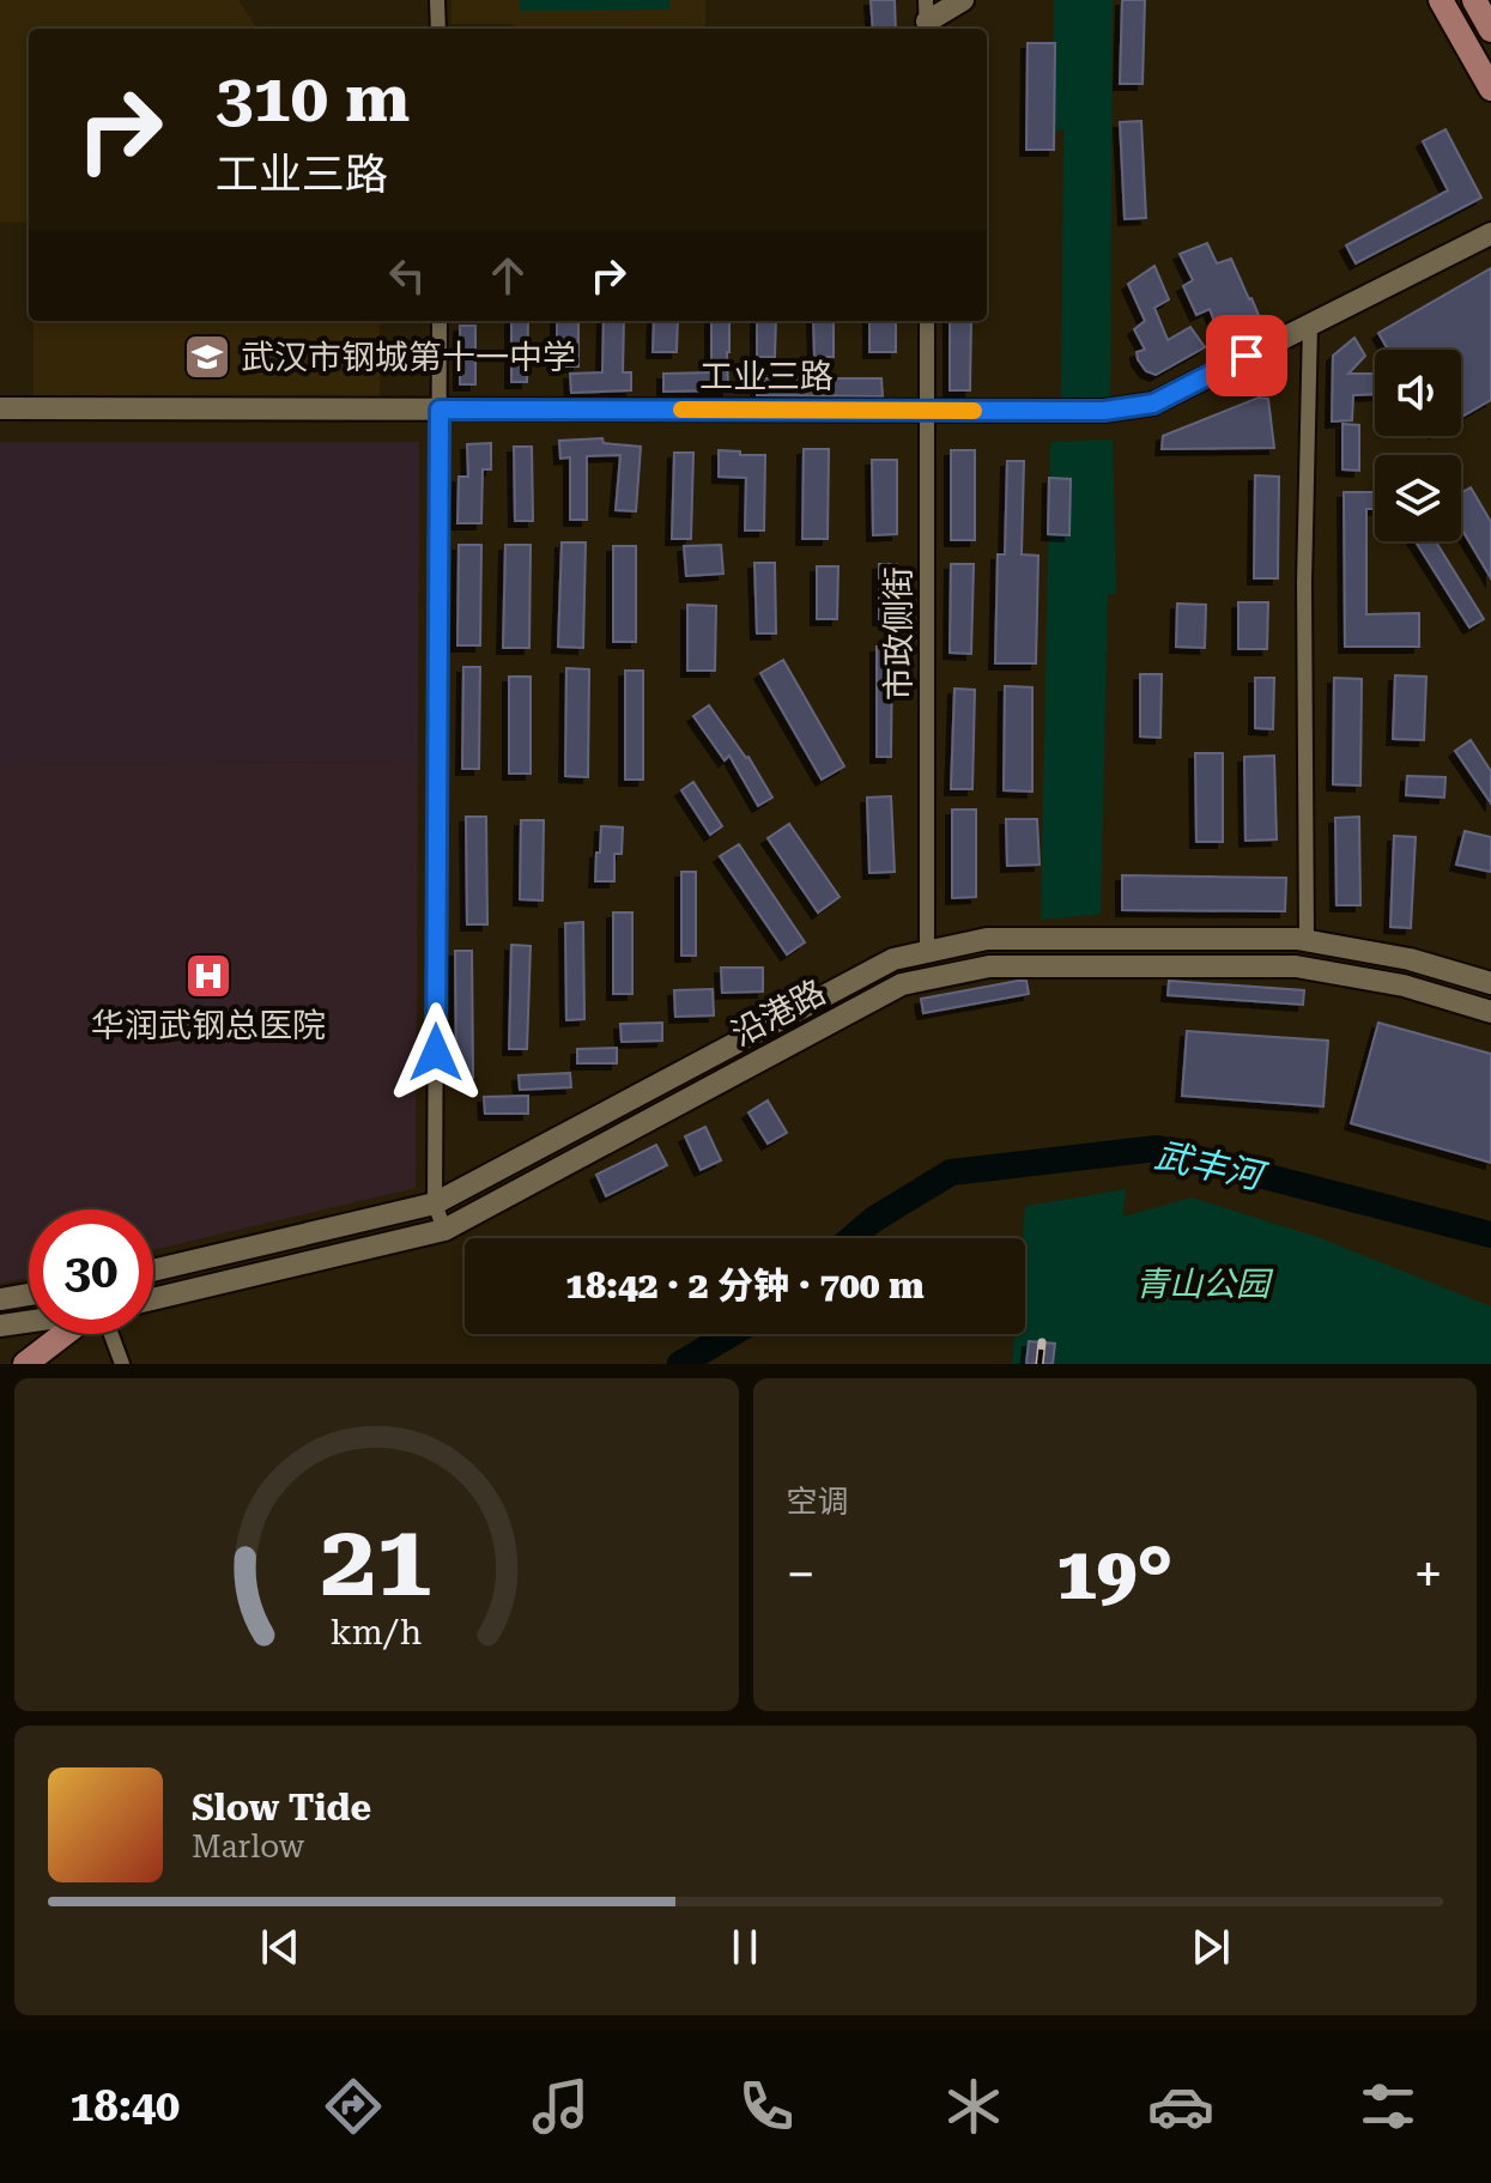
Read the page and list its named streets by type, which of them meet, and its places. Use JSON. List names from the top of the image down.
{
  "streets": {
    "main road": ["工业三路", "沿港路"],
    "street": ["市政侧街"]
  },
  "crossings": [
    ["工业三路", "市政侧街"],
    ["市政侧街", "沿港路"]
  ],
  "water": ["武丰河"],
  "parks": ["青山公园"],
  "places": {
    "school or university": ["武汉市钢城第十一中学"],
    "hospital": ["华润武钢总医院"]
  },
  "page": {
    "turn": ["310 m", "工业三路"],
    "limit": "30",
    "trip": "18:42 · 2 分钟 · 700 m",
    "tile": "空调",
    "heat": ["−", "19°", "+"],
    "song": ["Slow Tide", "Marlow"],
    "tabs": "18:40",
    "gauge": ["21", "km/h"]
  }
}
